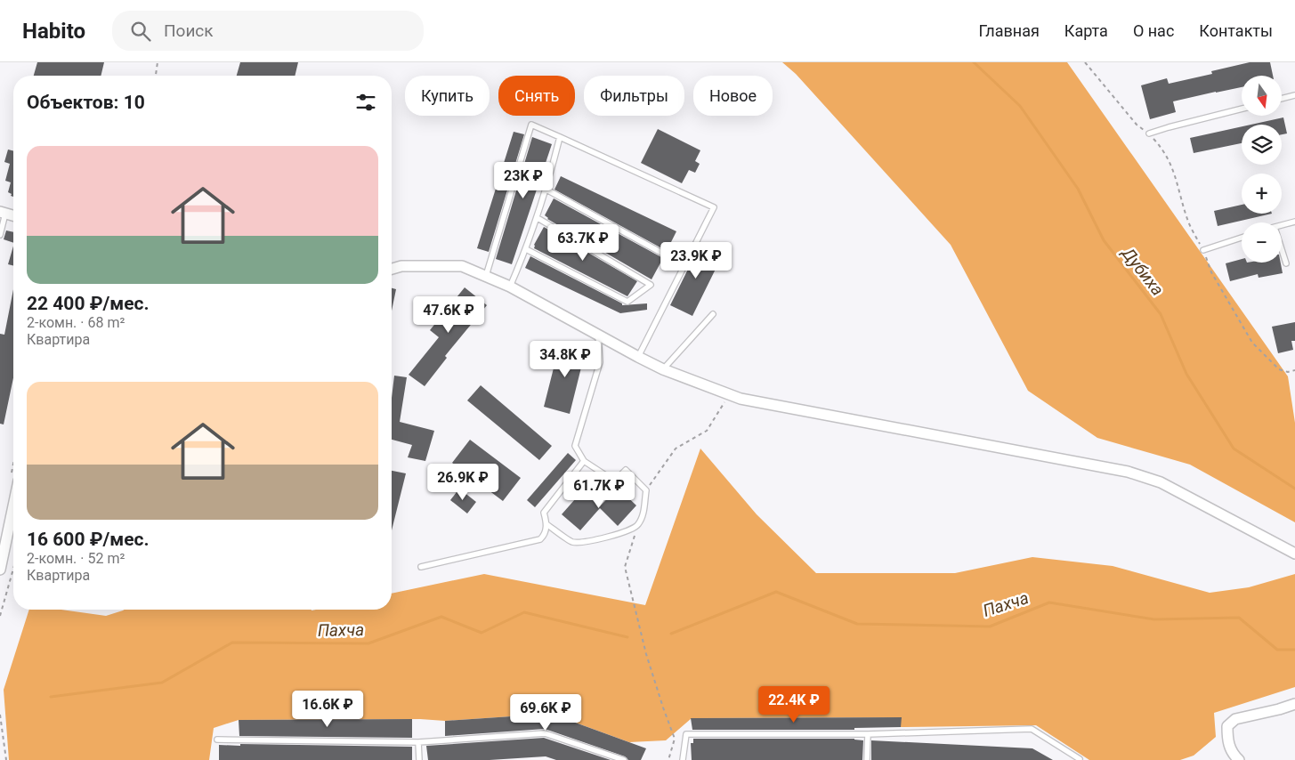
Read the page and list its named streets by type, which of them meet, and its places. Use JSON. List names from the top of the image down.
{
  "water": ["Дубиха", "Пахча"],
  "north": "bottom",
  "page": {
    "header": "Habito",
    "search": "Поиск",
    "nav": [
      "Главная",
      "Карта",
      "О нас",
      "Контакты"
    ],
    "map_buttons": ["+", "−"],
    "chip": [
      "Купить",
      "Снять",
      "Фильтры",
      "Новое"
    ],
    "heading": "Объектов: 10",
    "list": [
      {
        "name": "22 400 ₽/мес.",
        "note": "2-комн. · 68 m² · Квартира"
      },
      {
        "name": "16 600 ₽/мес.",
        "note": "2-комн. · 52 m² · Квартира"
      }
    ],
    "price": [
      "23K ₽",
      "63.7K ₽",
      "23.9K ₽",
      "47.6K ₽",
      "34.8K ₽",
      "26.9K ₽",
      "61.7K ₽",
      "22.4K ₽",
      "16.6K ₽",
      "69.6K ₽"
    ]
  }
}
